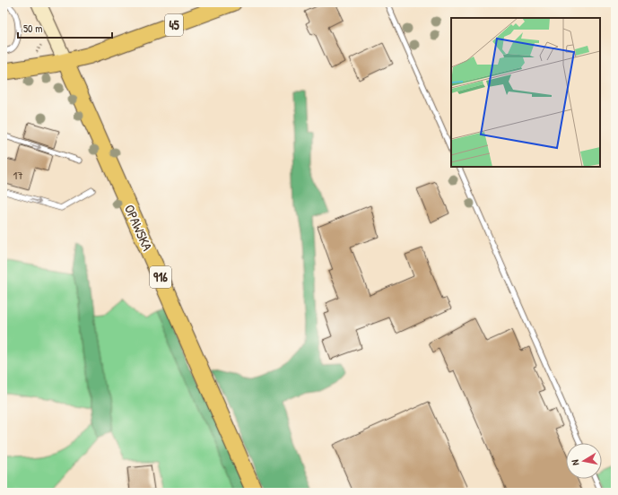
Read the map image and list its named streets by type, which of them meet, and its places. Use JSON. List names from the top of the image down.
{
  "streets": {
    "main road": ["45", "OPAWSKA", "916"]
  },
  "crossings": [
    ["45", "OPAWSKA"]
  ],
  "house_numbers": ["17"],
  "scale_bar": "50 m",
  "north": "left"
}
